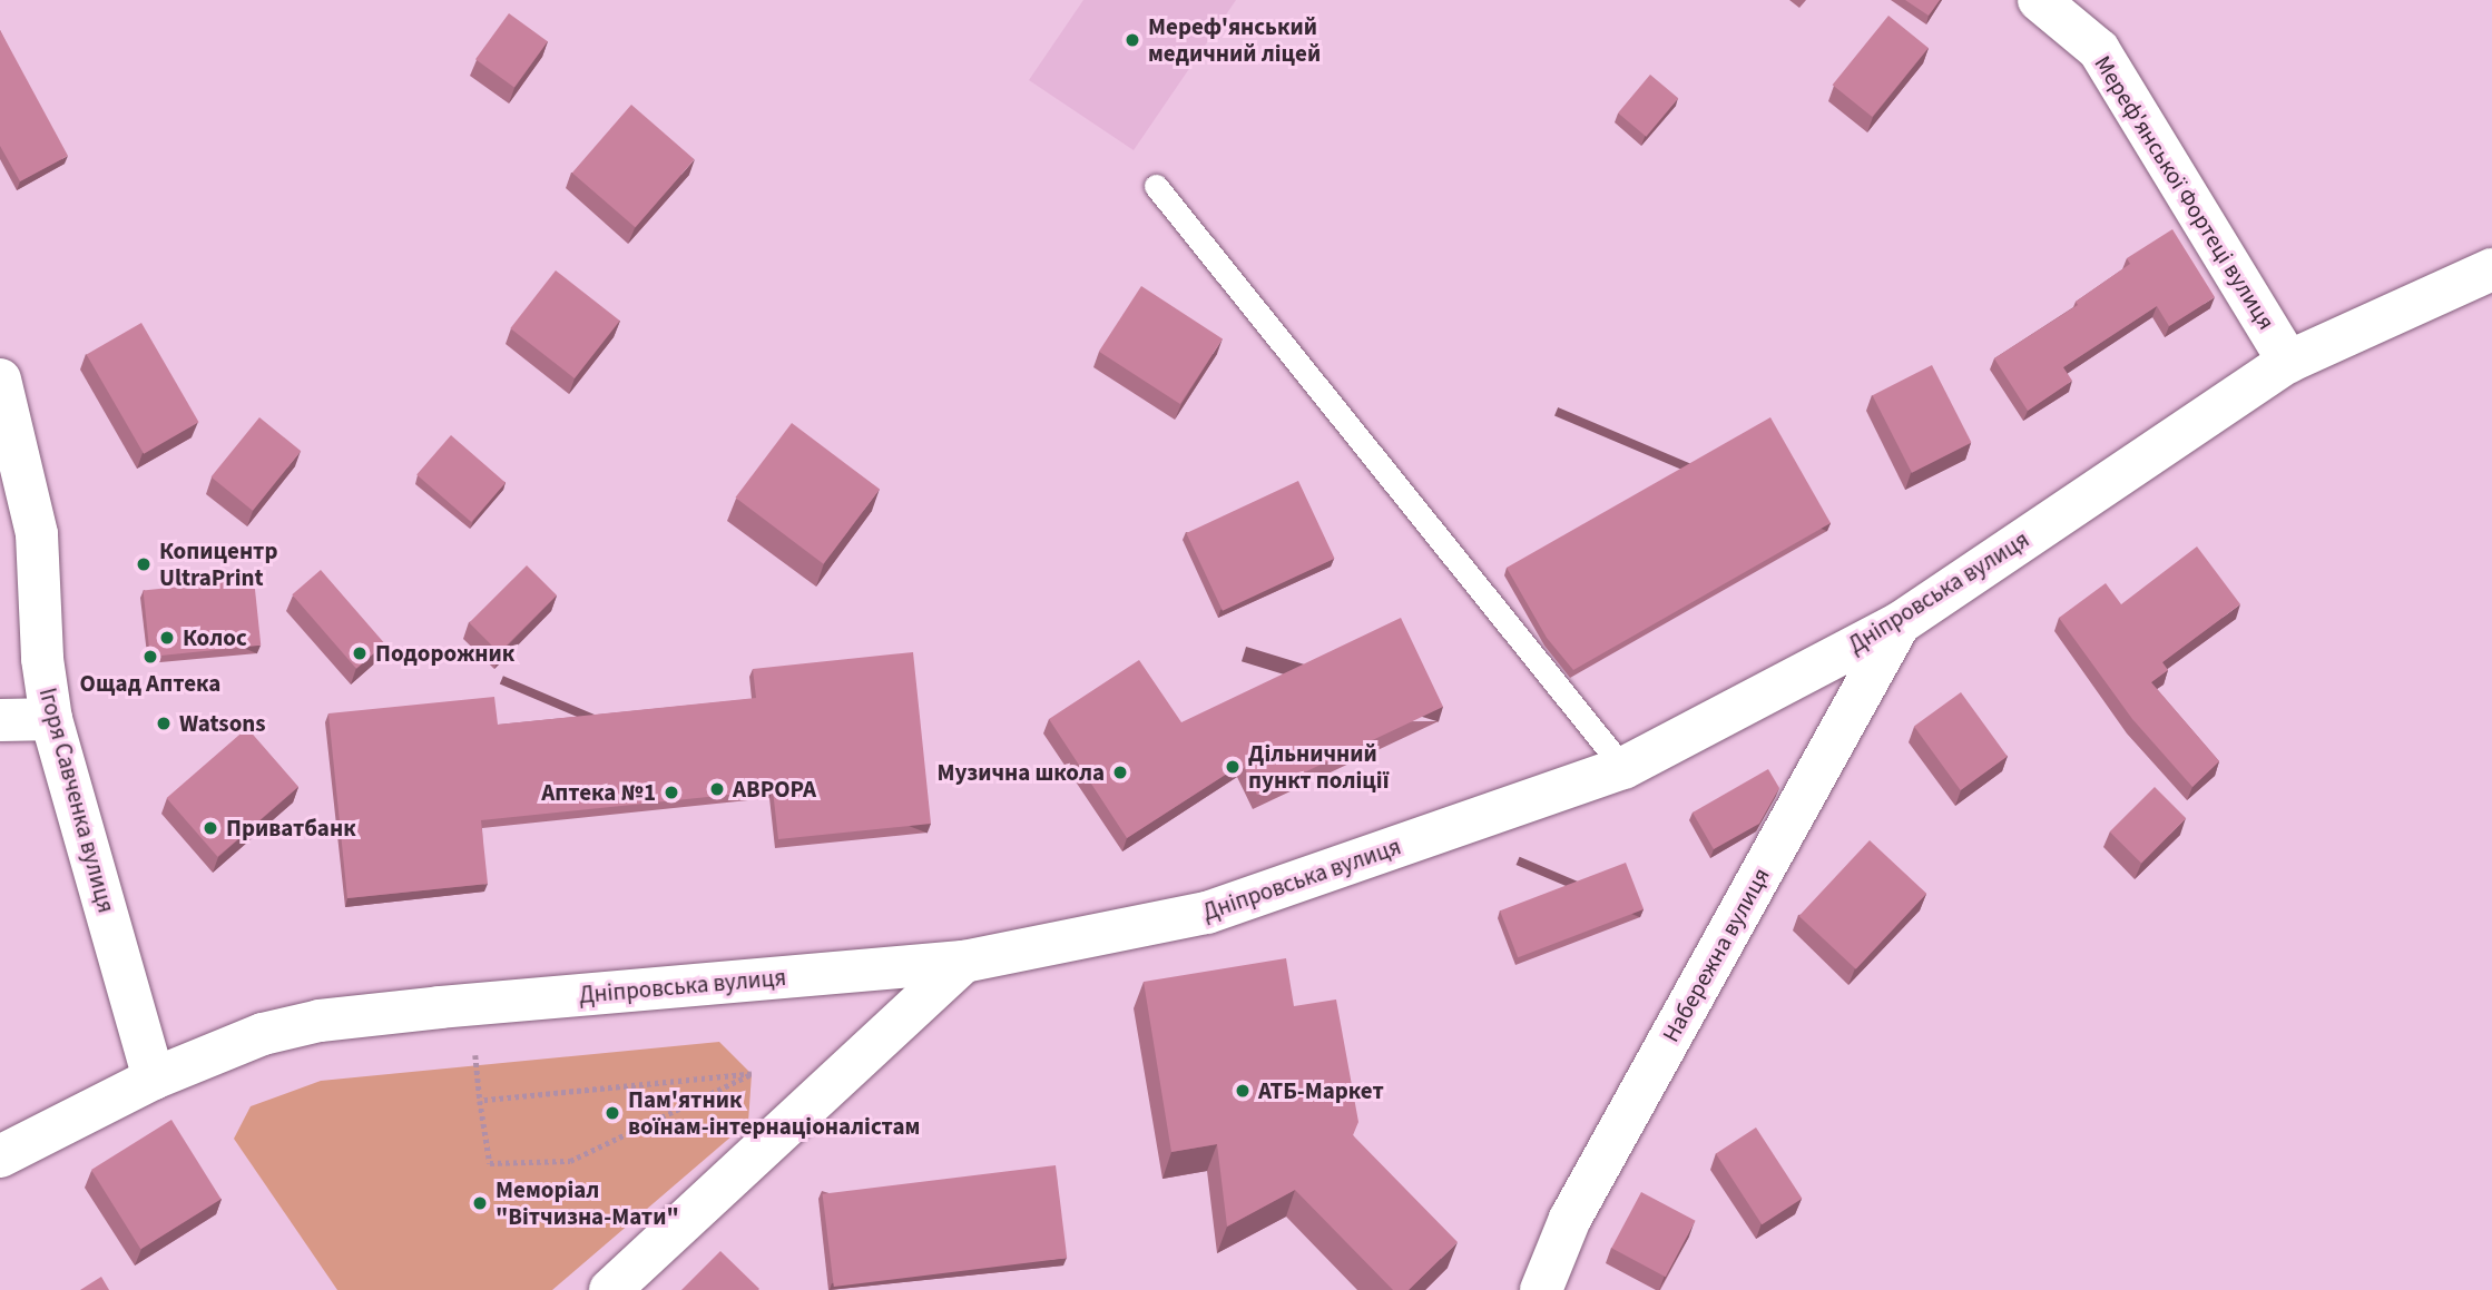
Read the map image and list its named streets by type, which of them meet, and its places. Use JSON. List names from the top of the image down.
{
  "streets": {
    "main road": [
      "Мереф'янської Фортеці вулиця",
      "Дніпровська вулиця",
      "Ігоря Савченка вулиця",
      "Набережна вулиця"
    ]
  },
  "crossings": [
    ["Мереф'янської Фортеці вулиця", "Дніпровська вулиця"],
    ["Дніпровська вулиця", "Ігоря Савченка вулиця"],
    ["Дніпровська вулиця", "Набережна вулиця"]
  ],
  "places": [
    "Мереф'янський медичний ліцей",
    "Копицентр UltraPrint",
    "Колос",
    "Подорожник",
    "Ощад Аптека",
    "Watsons",
    "Дільничний пункт поліції",
    "Музична школа",
    "АВРОРА",
    "Аптека №1",
    "Приватбанк",
    "АТБ-Маркет",
    "Пам'ятник воїнам-інтернаціоналістам",
    "Меморіал \"Вітчизна-Мати\""
  ]
}
